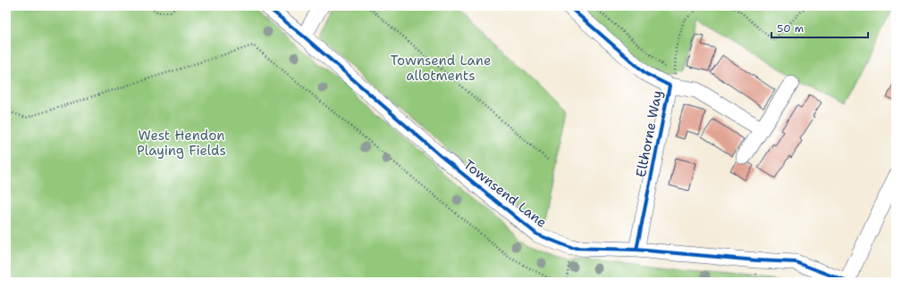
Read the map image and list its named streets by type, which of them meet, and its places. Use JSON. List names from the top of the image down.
{
  "streets": {
    "street": ["Elthorne Way", "Townsend Lane"]
  },
  "crossings": [
    ["Elthorne Way", "Townsend Lane"]
  ],
  "parks": ["Townsend Lane allotments", "West Hendon Playing Fields"],
  "scale_bar": "50 m"
}
